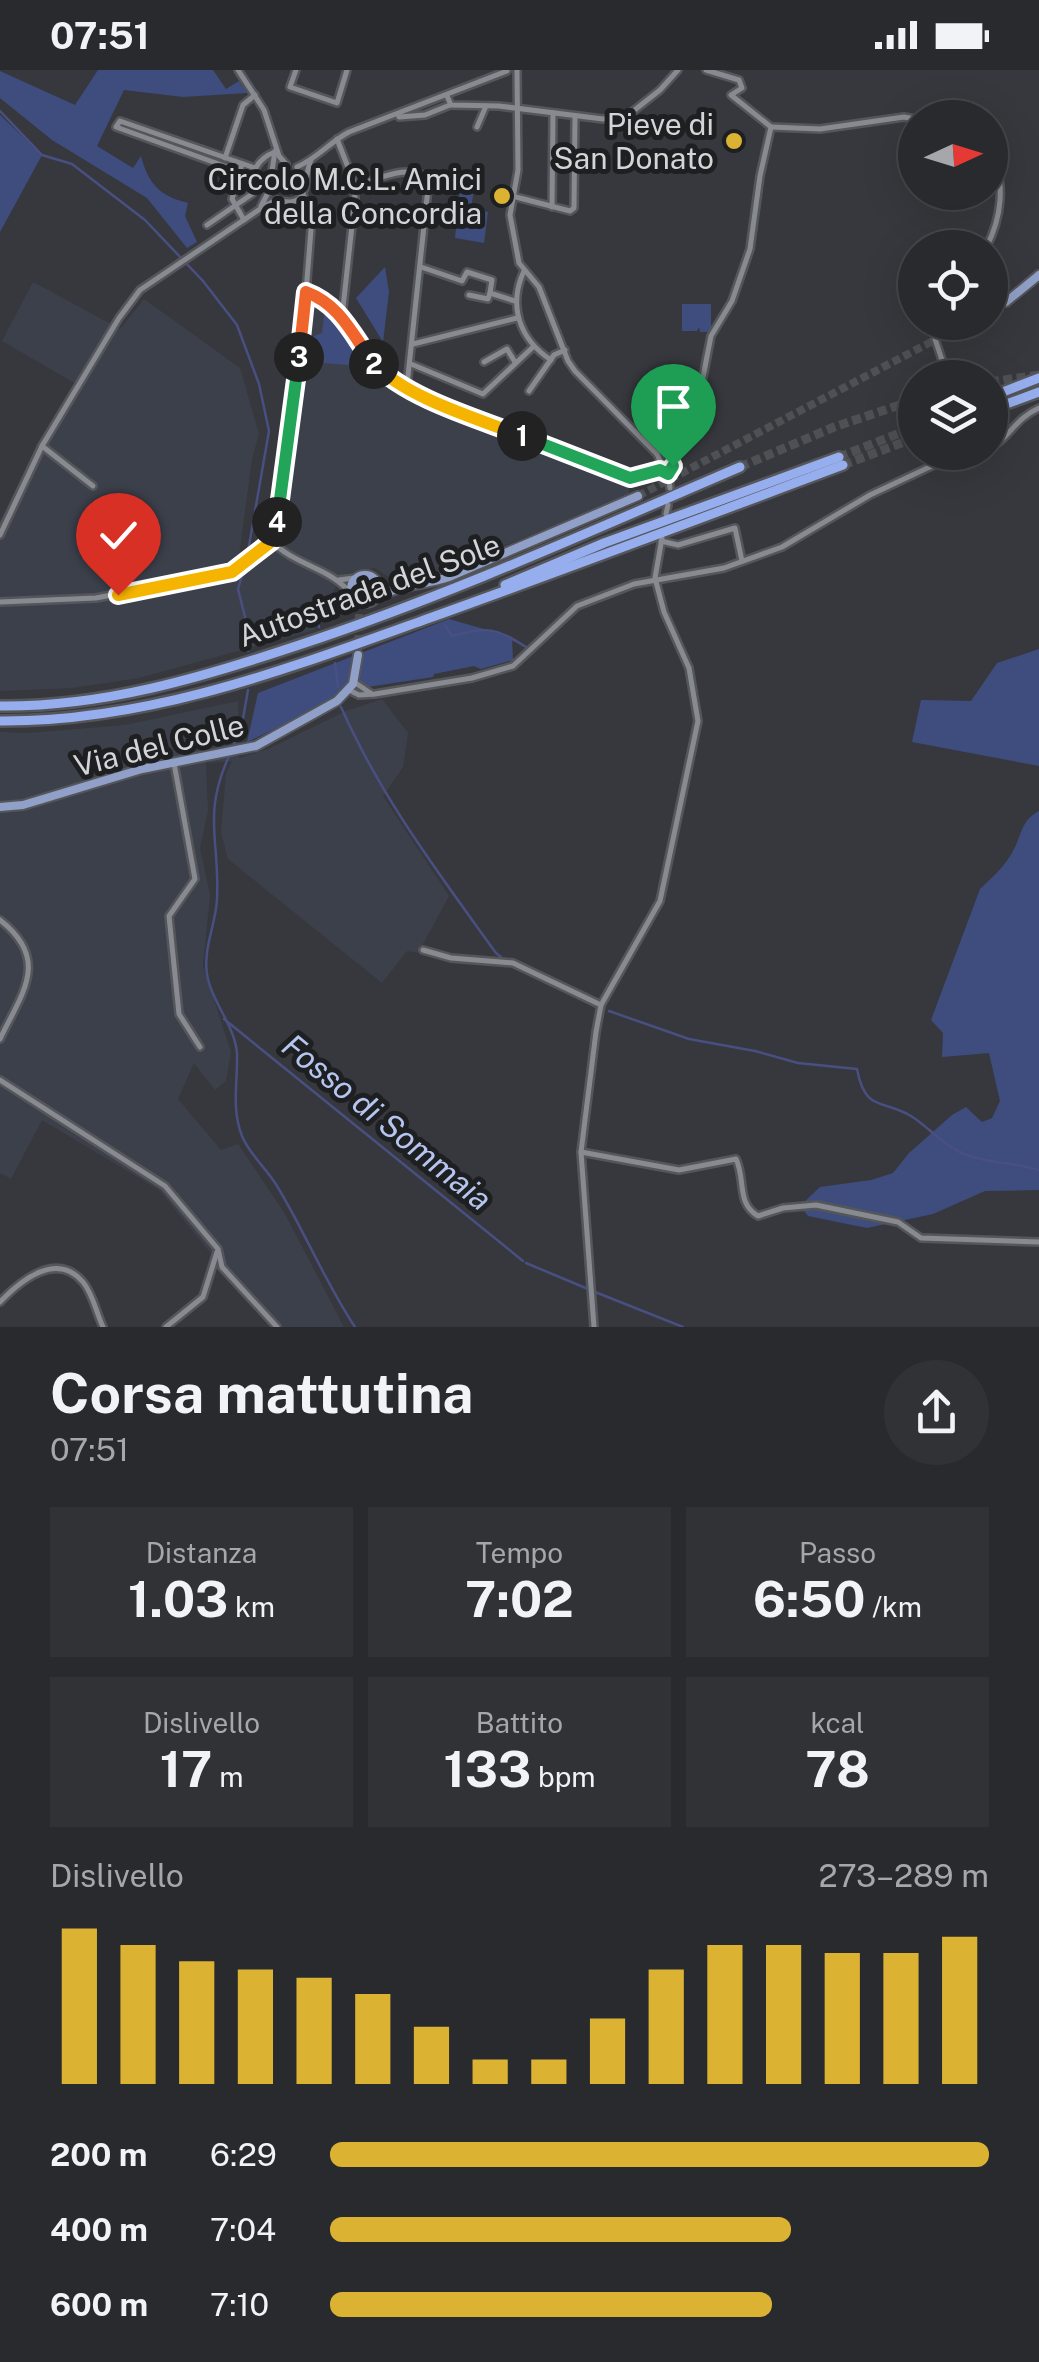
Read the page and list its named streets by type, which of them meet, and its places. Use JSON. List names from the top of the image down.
{
  "streets": {
    "highway": ["Autostrada del Sole"],
    "main road": ["Via del Colle"]
  },
  "water": ["Fosso di Sommaia"],
  "places": ["Pieve di San Donato", "Circolo M.C.L. Amici della Concordia"],
  "north": "right",
  "page": {
    "status": "07:51",
    "pins": [
      "3",
      "2",
      "1",
      "4"
    ],
    "heading": ["Corsa mattutina", "07:51"],
    "stats": [
      ["Distanza", "1.03 km"],
      ["Tempo", "7:02"],
      ["Passo", "6:50 /km"],
      ["Dislivello", "17 m"],
      ["Battito", "133 bpm"],
      ["kcal", "78"]
    ],
    "chart": ["Dislivello", "273–289 m"],
    "list": [
      {
        "name": "200 m",
        "note": "6:29"
      },
      {
        "name": "400 m",
        "note": "7:04"
      },
      {
        "name": "600 m",
        "note": "7:10"
      }
    ]
  }
}
